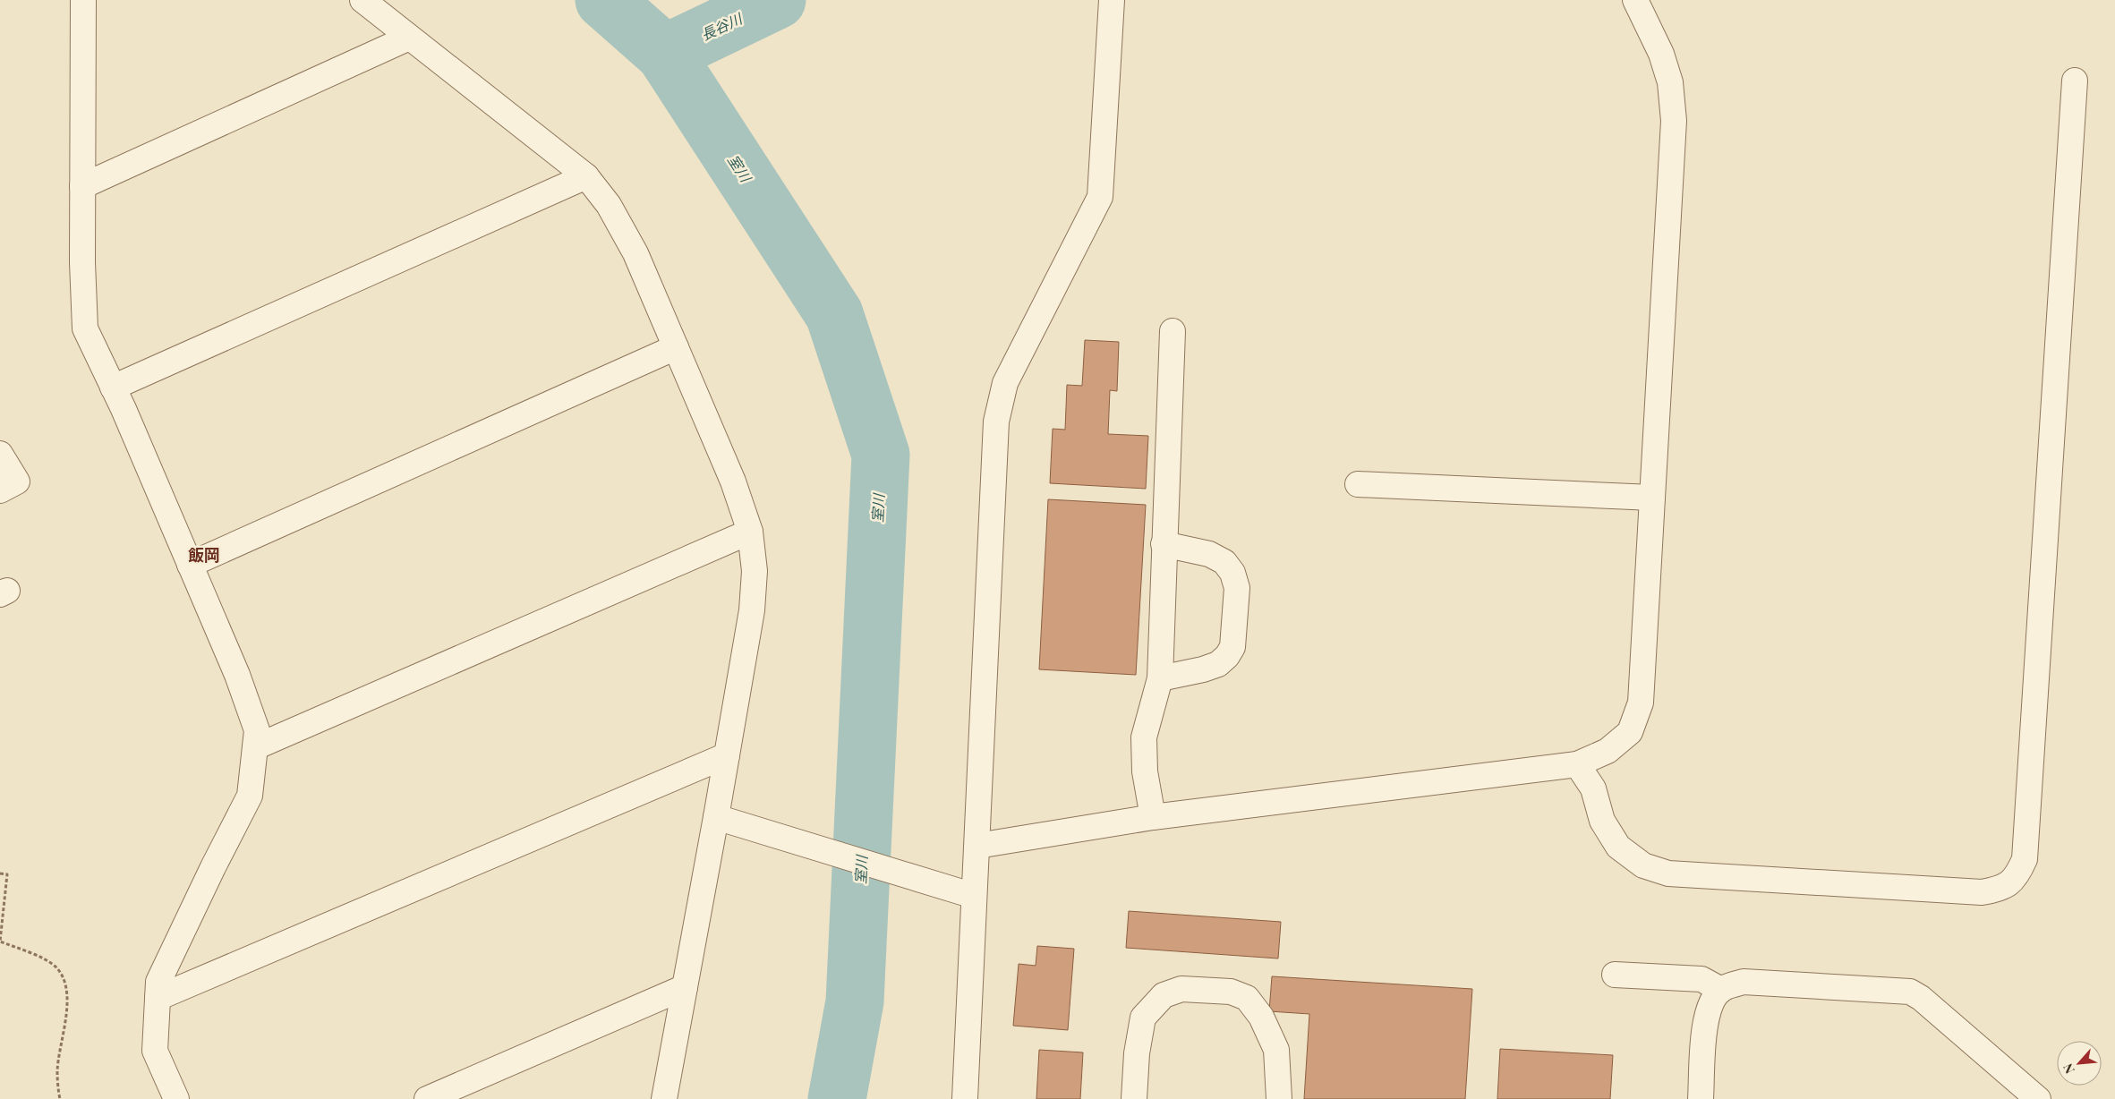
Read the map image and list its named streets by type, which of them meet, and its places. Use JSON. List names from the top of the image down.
{
  "districts": ["飯岡"],
  "water": ["長谷川", "室川"],
  "north": "bottom left"
}
